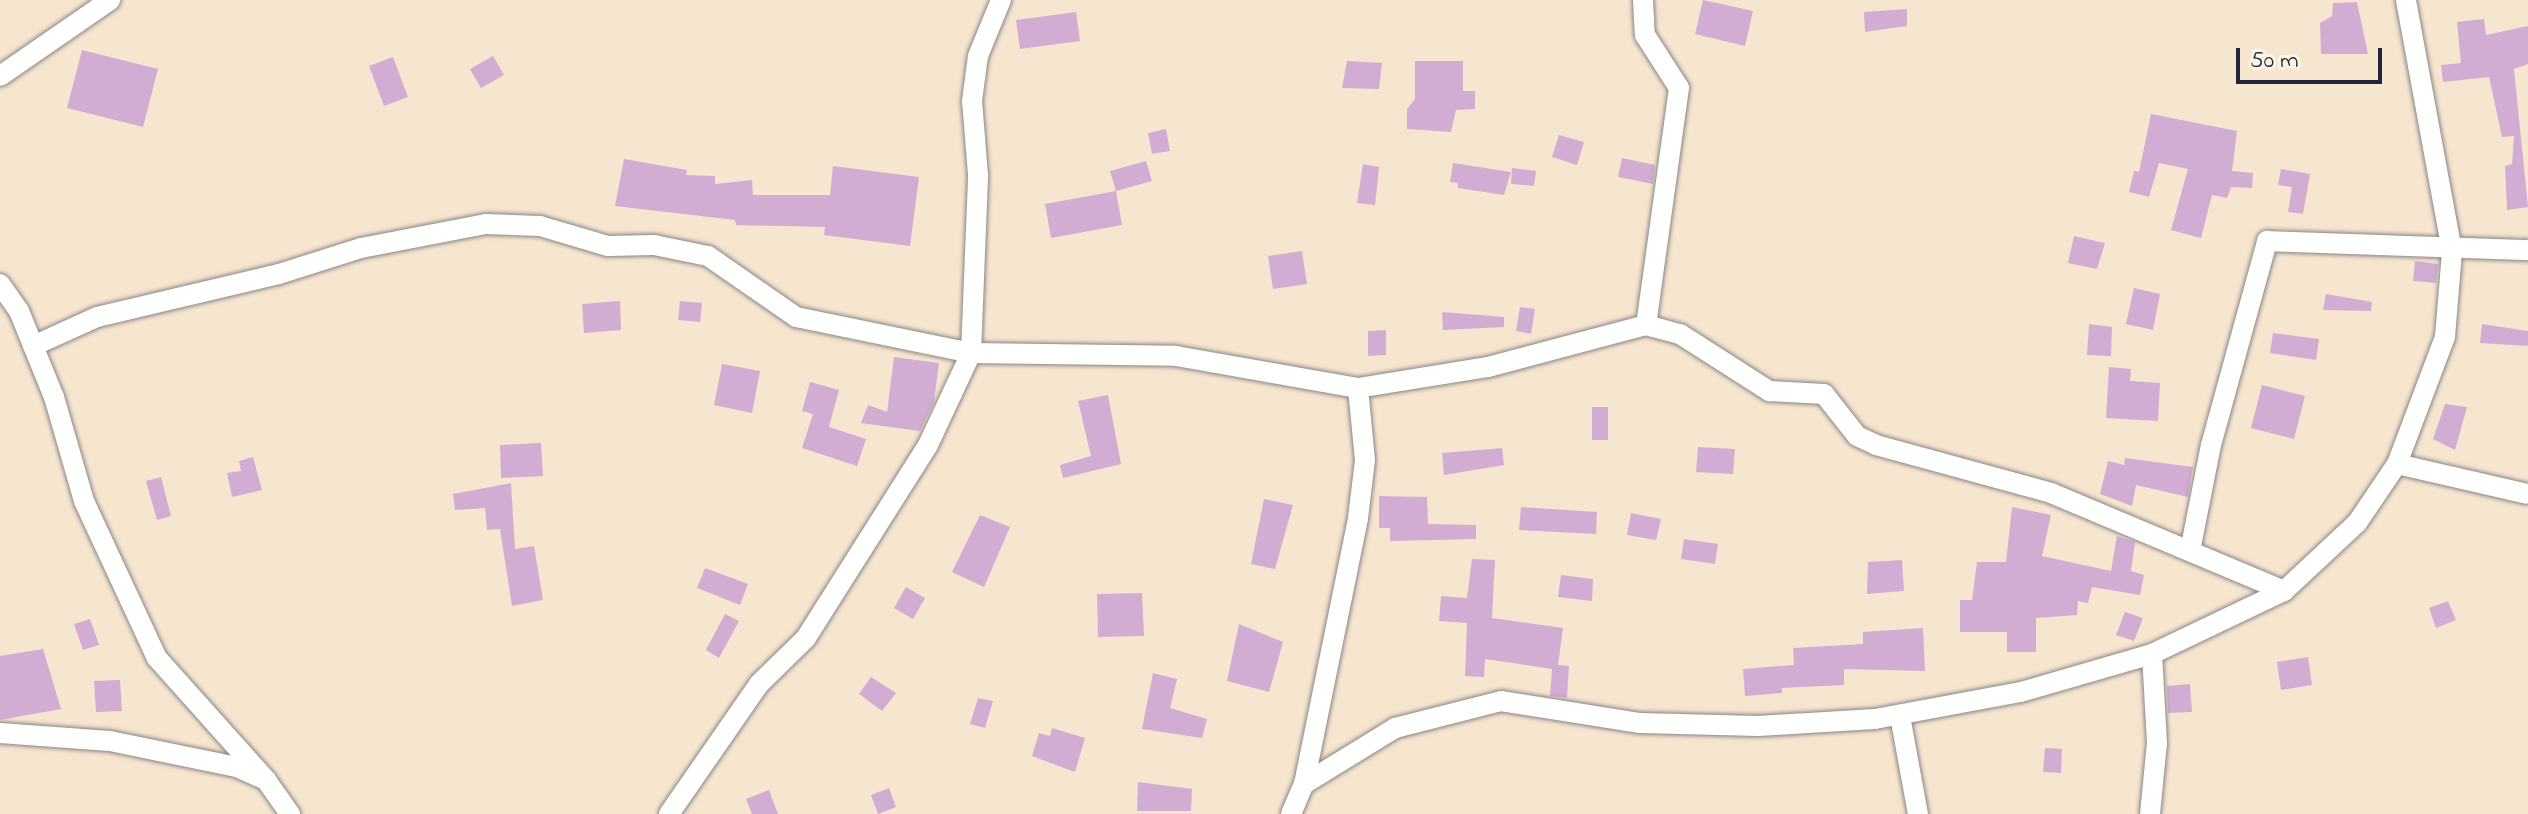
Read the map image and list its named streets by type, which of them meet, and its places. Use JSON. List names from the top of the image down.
{
  "scale_bar": "50 m"
}
